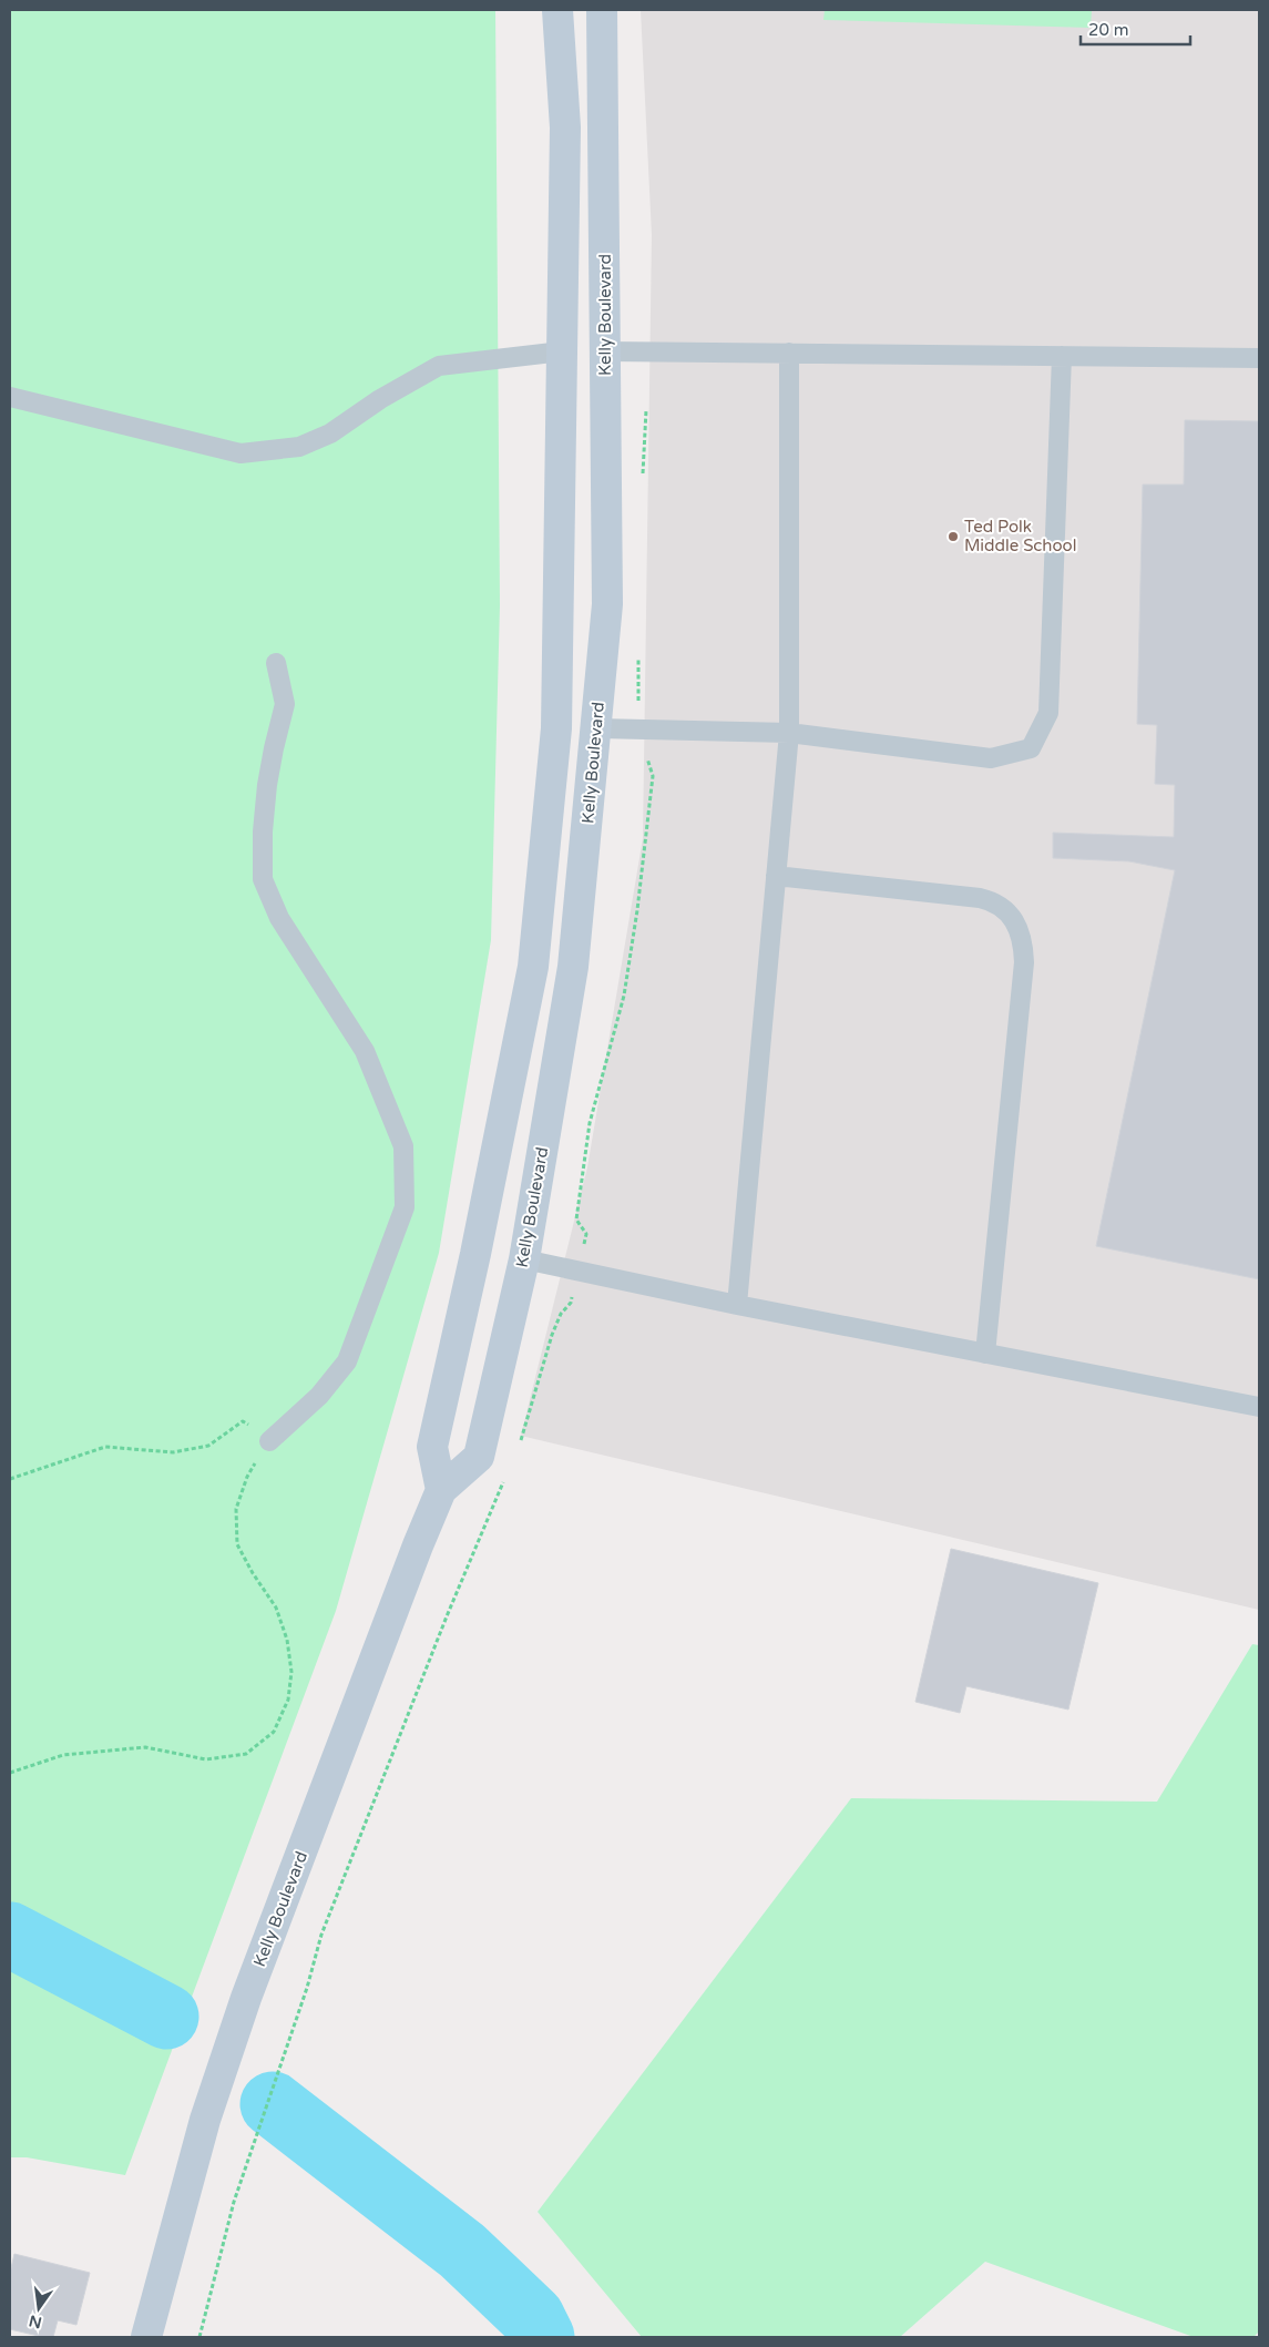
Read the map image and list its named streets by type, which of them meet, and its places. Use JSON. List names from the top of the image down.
{
  "streets": {
    "street": ["Kelly Boulevard"]
  },
  "places": ["Ted Polk Middle School"],
  "scale_bar": "20 m",
  "north": "bottom"
}
